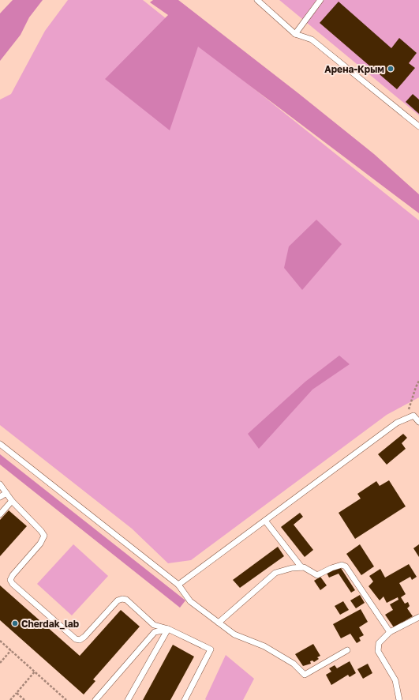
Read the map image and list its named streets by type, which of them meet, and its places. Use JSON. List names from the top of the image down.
{
  "places": ["Арена-Крым", "Cherdak_lab"]
}
